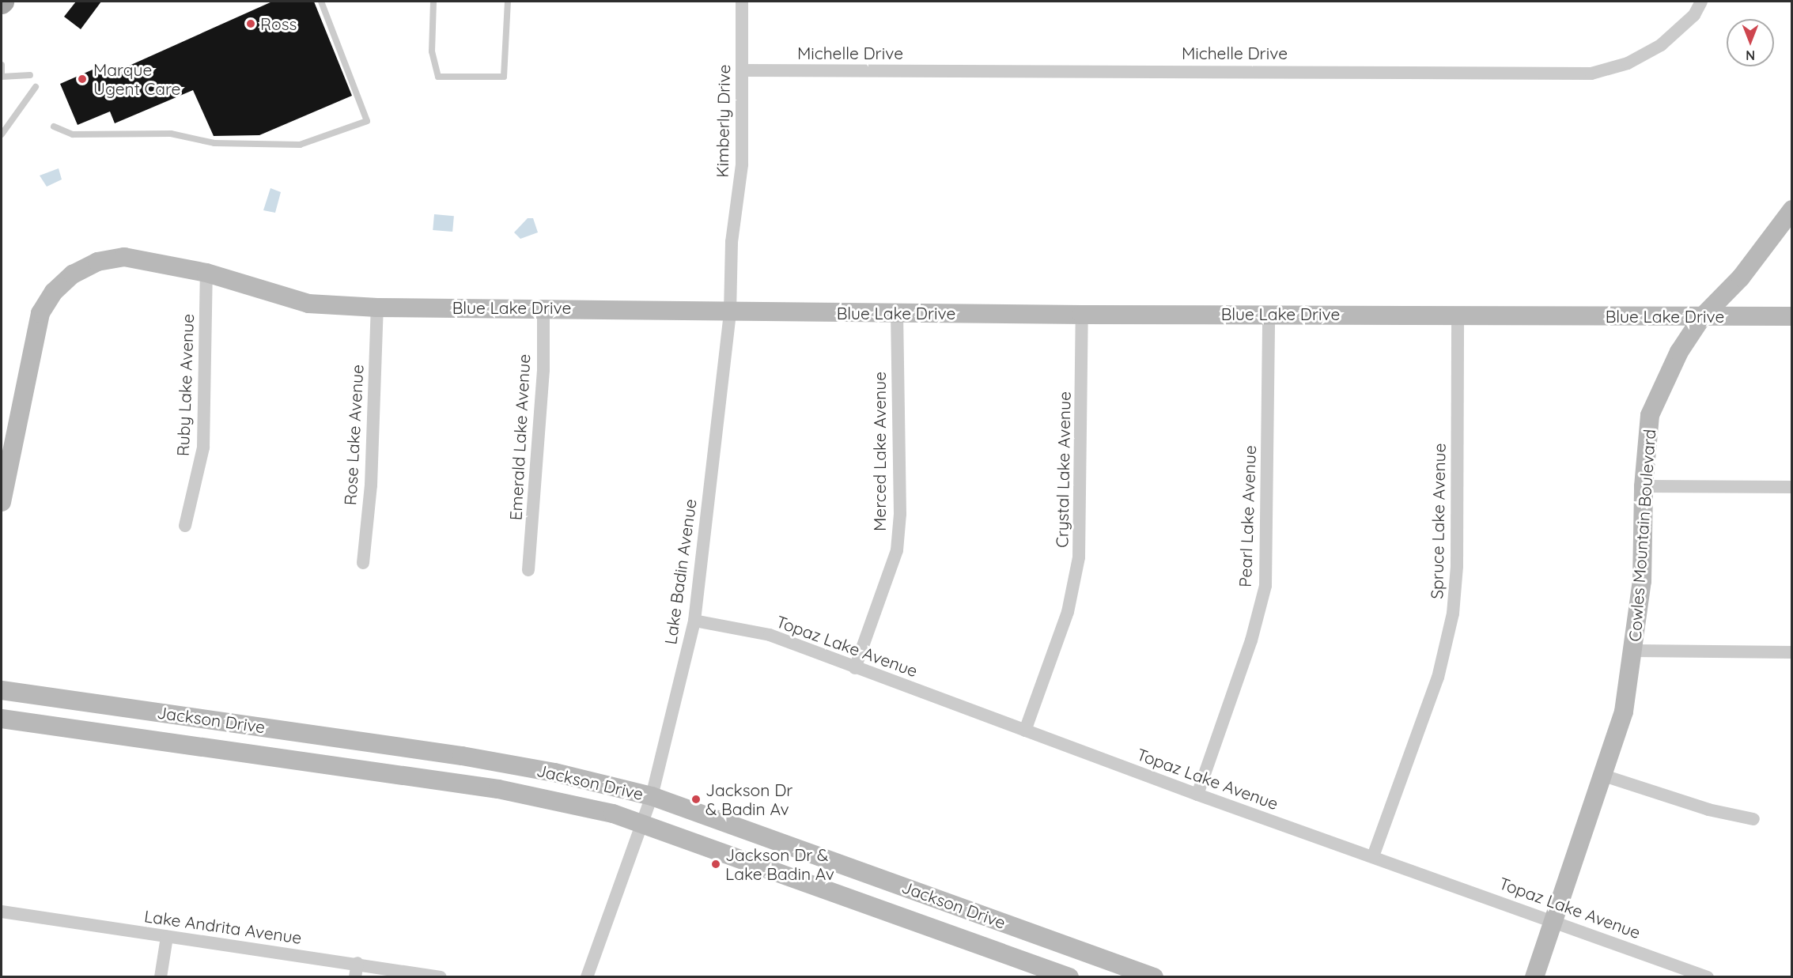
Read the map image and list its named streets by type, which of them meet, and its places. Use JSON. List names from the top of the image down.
{
  "streets": {
    "street": [
      "Michelle Drive",
      "Kimberly Drive",
      "Blue Lake Drive",
      "Ruby Lake Avenue",
      "Rose Lake Avenue",
      "Emerald Lake Avenue",
      "Merced Lake Avenue",
      "Crystal Lake Avenue",
      "Pearl Lake Avenue",
      "Spruce Lake Avenue",
      "Cowles Mountain Boulevard",
      "Lake Badin Avenue",
      "Topaz Lake Avenue",
      "Jackson Drive",
      "Lake Andrita Avenue"
    ]
  },
  "crossings": [
    ["Michelle Drive", "Kimberly Drive"],
    ["Kimberly Drive", "Lake Badin Avenue"],
    ["Blue Lake Drive", "Ruby Lake Avenue"],
    ["Blue Lake Drive", "Rose Lake Avenue"],
    ["Blue Lake Drive", "Emerald Lake Avenue"],
    ["Blue Lake Drive", "Merced Lake Avenue"],
    ["Blue Lake Drive", "Crystal Lake Avenue"],
    ["Blue Lake Drive", "Pearl Lake Avenue"],
    ["Blue Lake Drive", "Spruce Lake Avenue"],
    ["Blue Lake Drive", "Cowles Mountain Boulevard"],
    ["Blue Lake Drive", "Lake Badin Avenue"],
    ["Merced Lake Avenue", "Topaz Lake Avenue"],
    ["Crystal Lake Avenue", "Topaz Lake Avenue"],
    ["Pearl Lake Avenue", "Topaz Lake Avenue"],
    ["Spruce Lake Avenue", "Topaz Lake Avenue"],
    ["Cowles Mountain Boulevard", "Topaz Lake Avenue"],
    ["Lake Badin Avenue", "Topaz Lake Avenue"],
    ["Lake Badin Avenue", "Jackson Drive"]
  ],
  "places": [
    "Ross",
    "Marque Ugent Care",
    "Jackson Dr & Badin Av",
    "Jackson Dr & Lake Badin Av"
  ],
  "north": "bottom"
}
